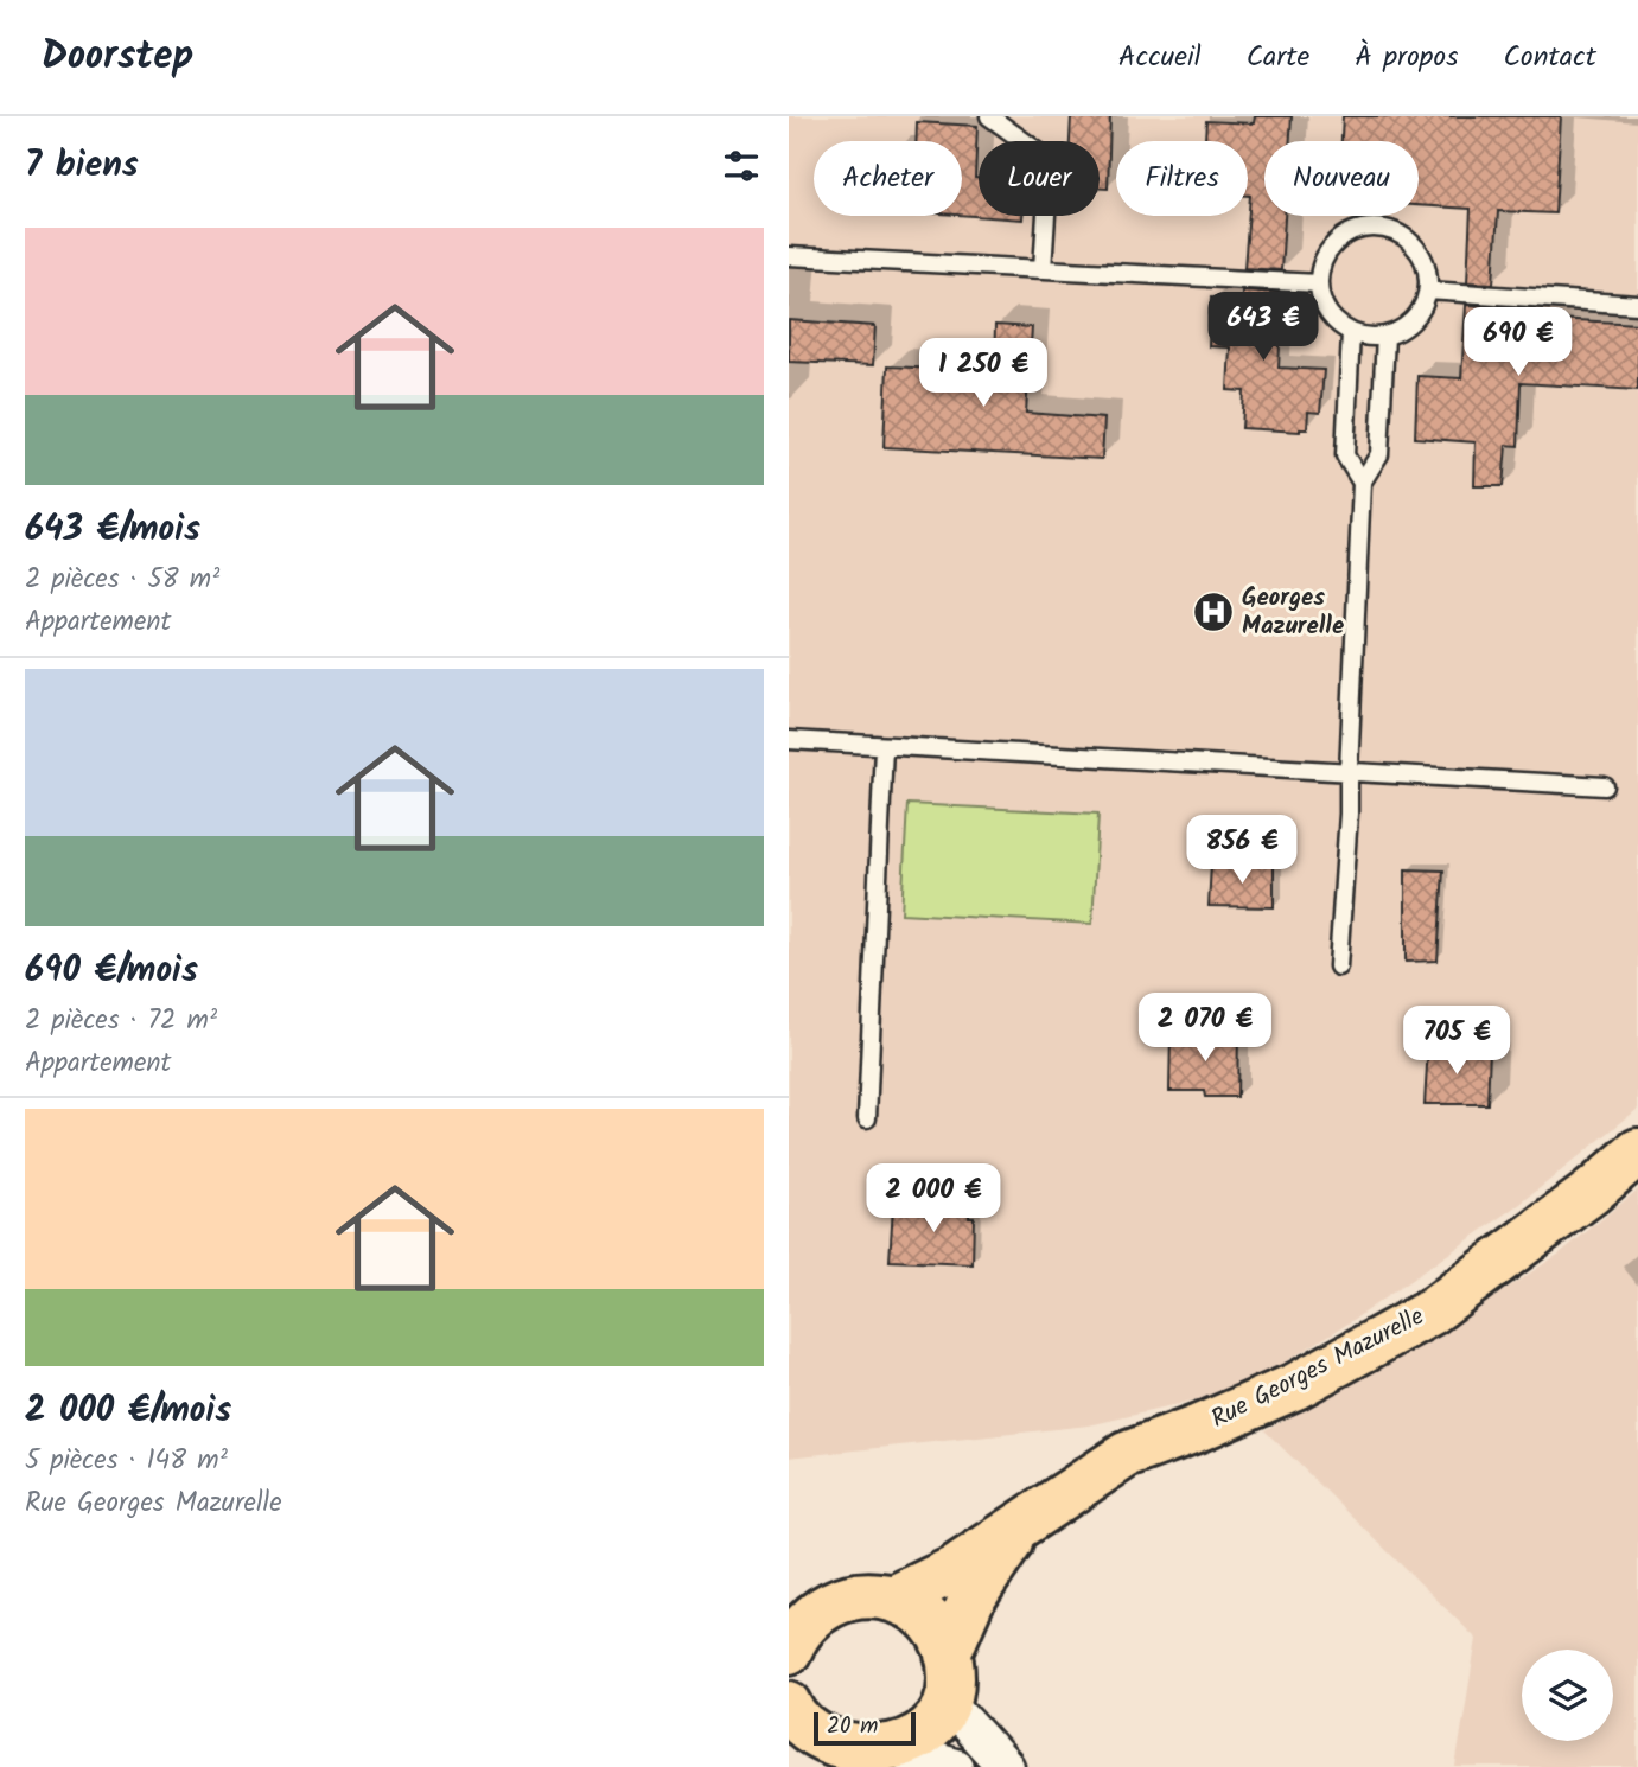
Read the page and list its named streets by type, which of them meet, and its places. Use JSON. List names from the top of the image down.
{
  "streets": {
    "main road": ["Rue Georges Mazurelle"]
  },
  "places": {
    "hospital": ["Georges Mazurelle"]
  },
  "scale_bar": "20 m",
  "page": {
    "header": "Doorstep",
    "nav": [
      "Accueil",
      "Carte",
      "À propos",
      "Contact"
    ],
    "heading": "7 biens",
    "chip": [
      "Acheter",
      "Louer",
      "Filtres",
      "Nouveau"
    ],
    "list": [
      {
        "name": "643 €/mois",
        "note": "2 pièces · 58 m² · Appartement"
      },
      {
        "name": "690 €/mois",
        "note": "2 pièces · 72 m² · Appartement"
      },
      {
        "name": "2 000 €/mois",
        "note": "5 pièces · 148 m² · Rue Georges Mazurelle"
      }
    ],
    "price": [
      "643 €",
      "690 €",
      "1 250 €",
      "856 €",
      "2 070 €",
      "705 €",
      "2 000 €"
    ],
    "scale": "20 m"
  }
}
